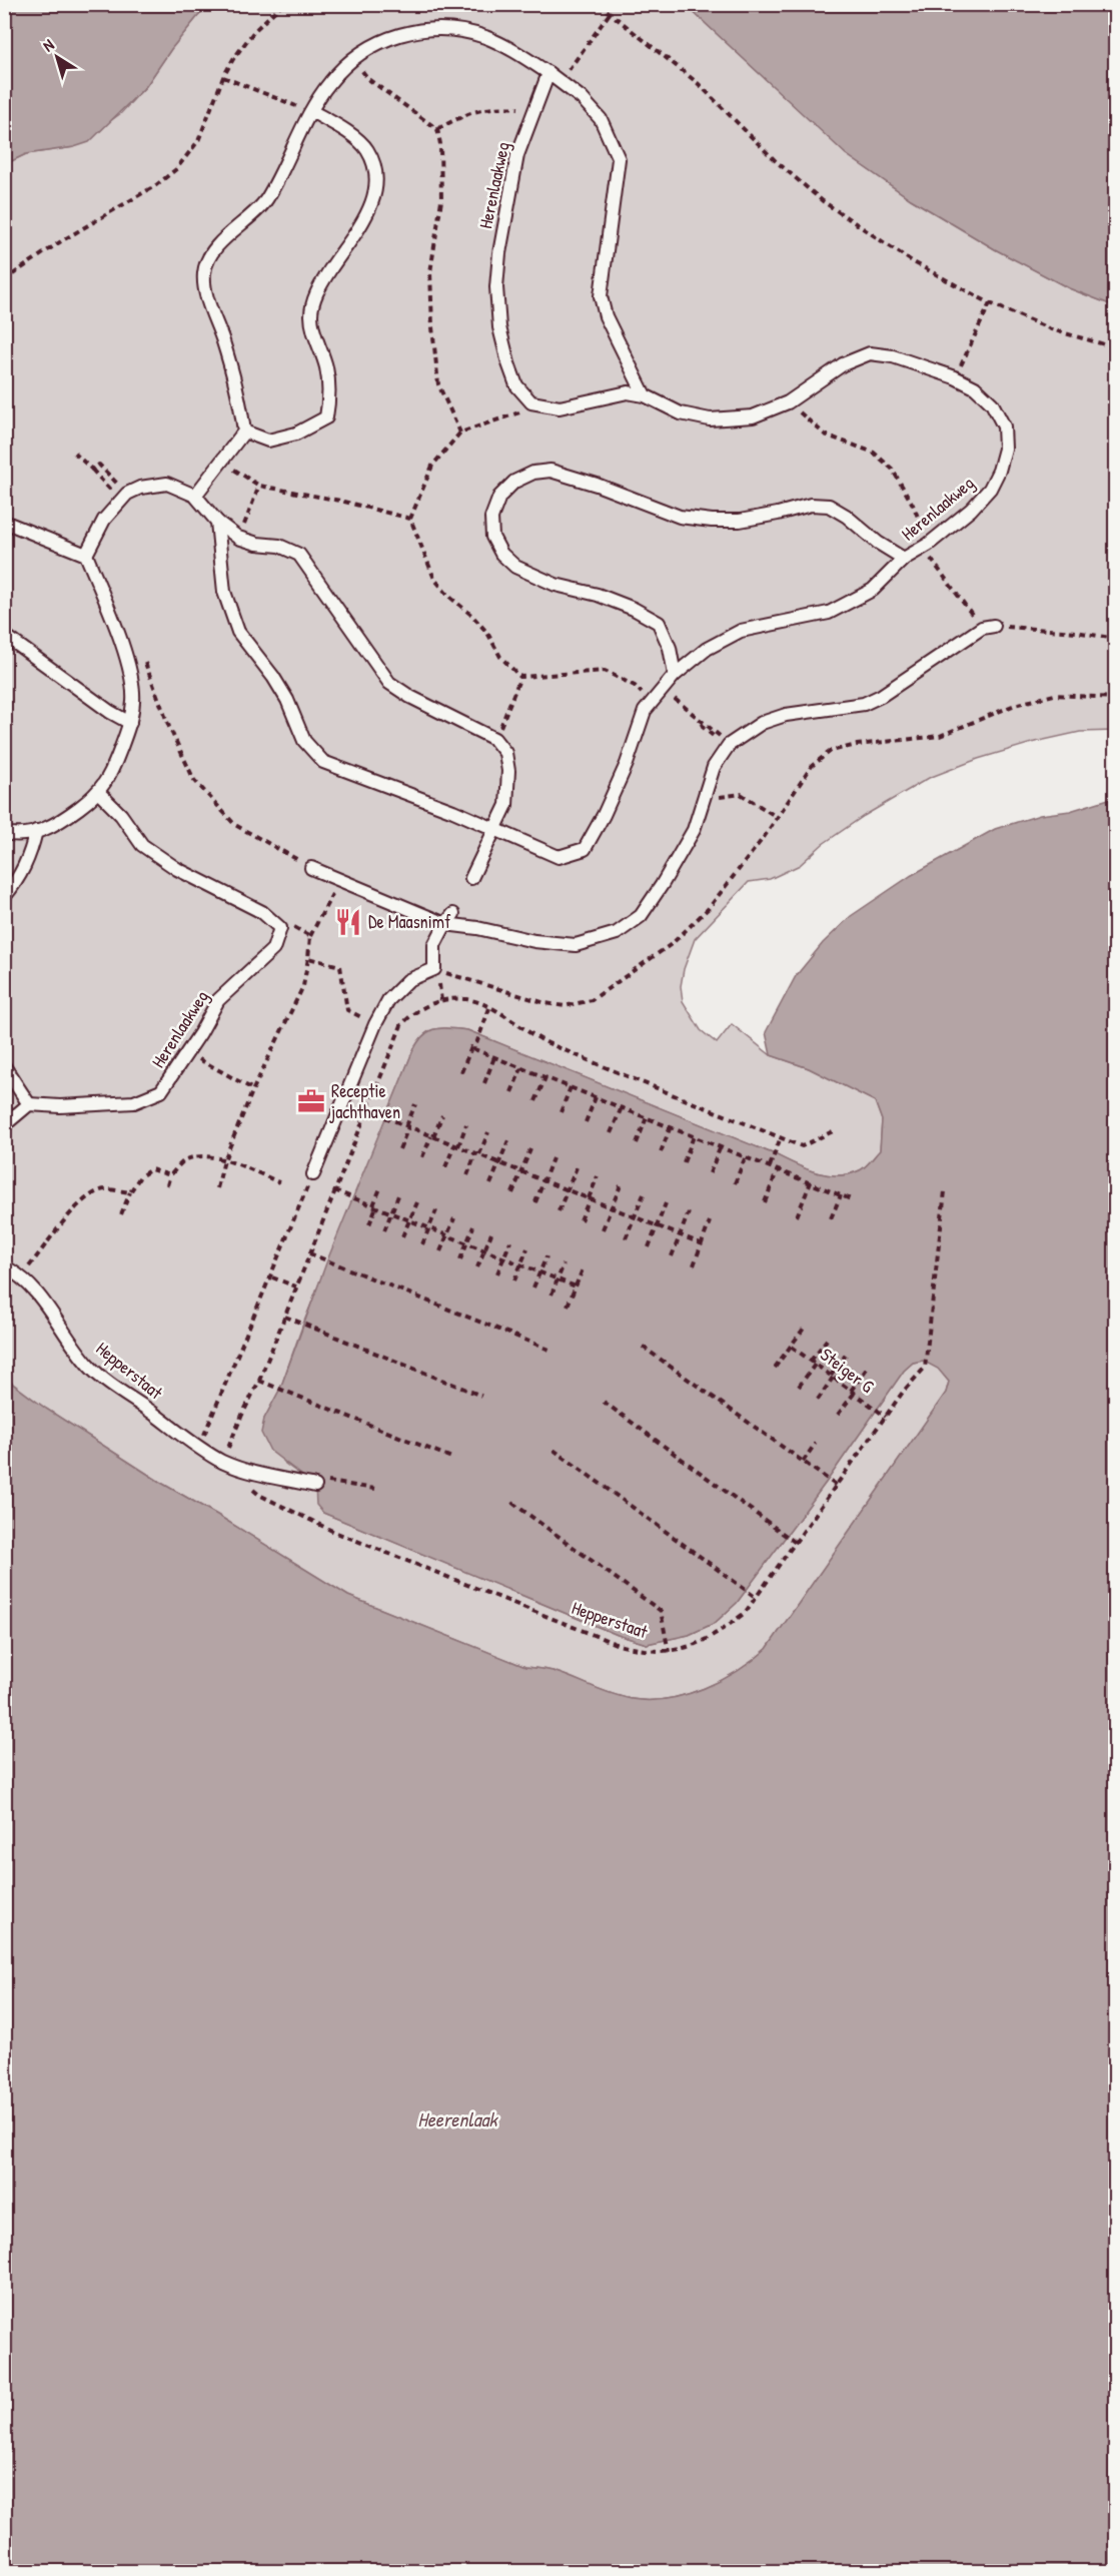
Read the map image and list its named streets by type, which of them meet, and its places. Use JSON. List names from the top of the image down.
{
  "streets": {
    "lane": ["Herenlaakweg", "Hepperstaat"],
    "path": ["Steiger G"]
  },
  "crossings": [
    ["Hepperstaat", "Steiger G"]
  ],
  "water": ["Heerenlaak"],
  "places": {
    "restaurant": ["De Maasnimf"],
    "office": ["Receptie jachthaven"]
  },
  "north": "top left"
}
